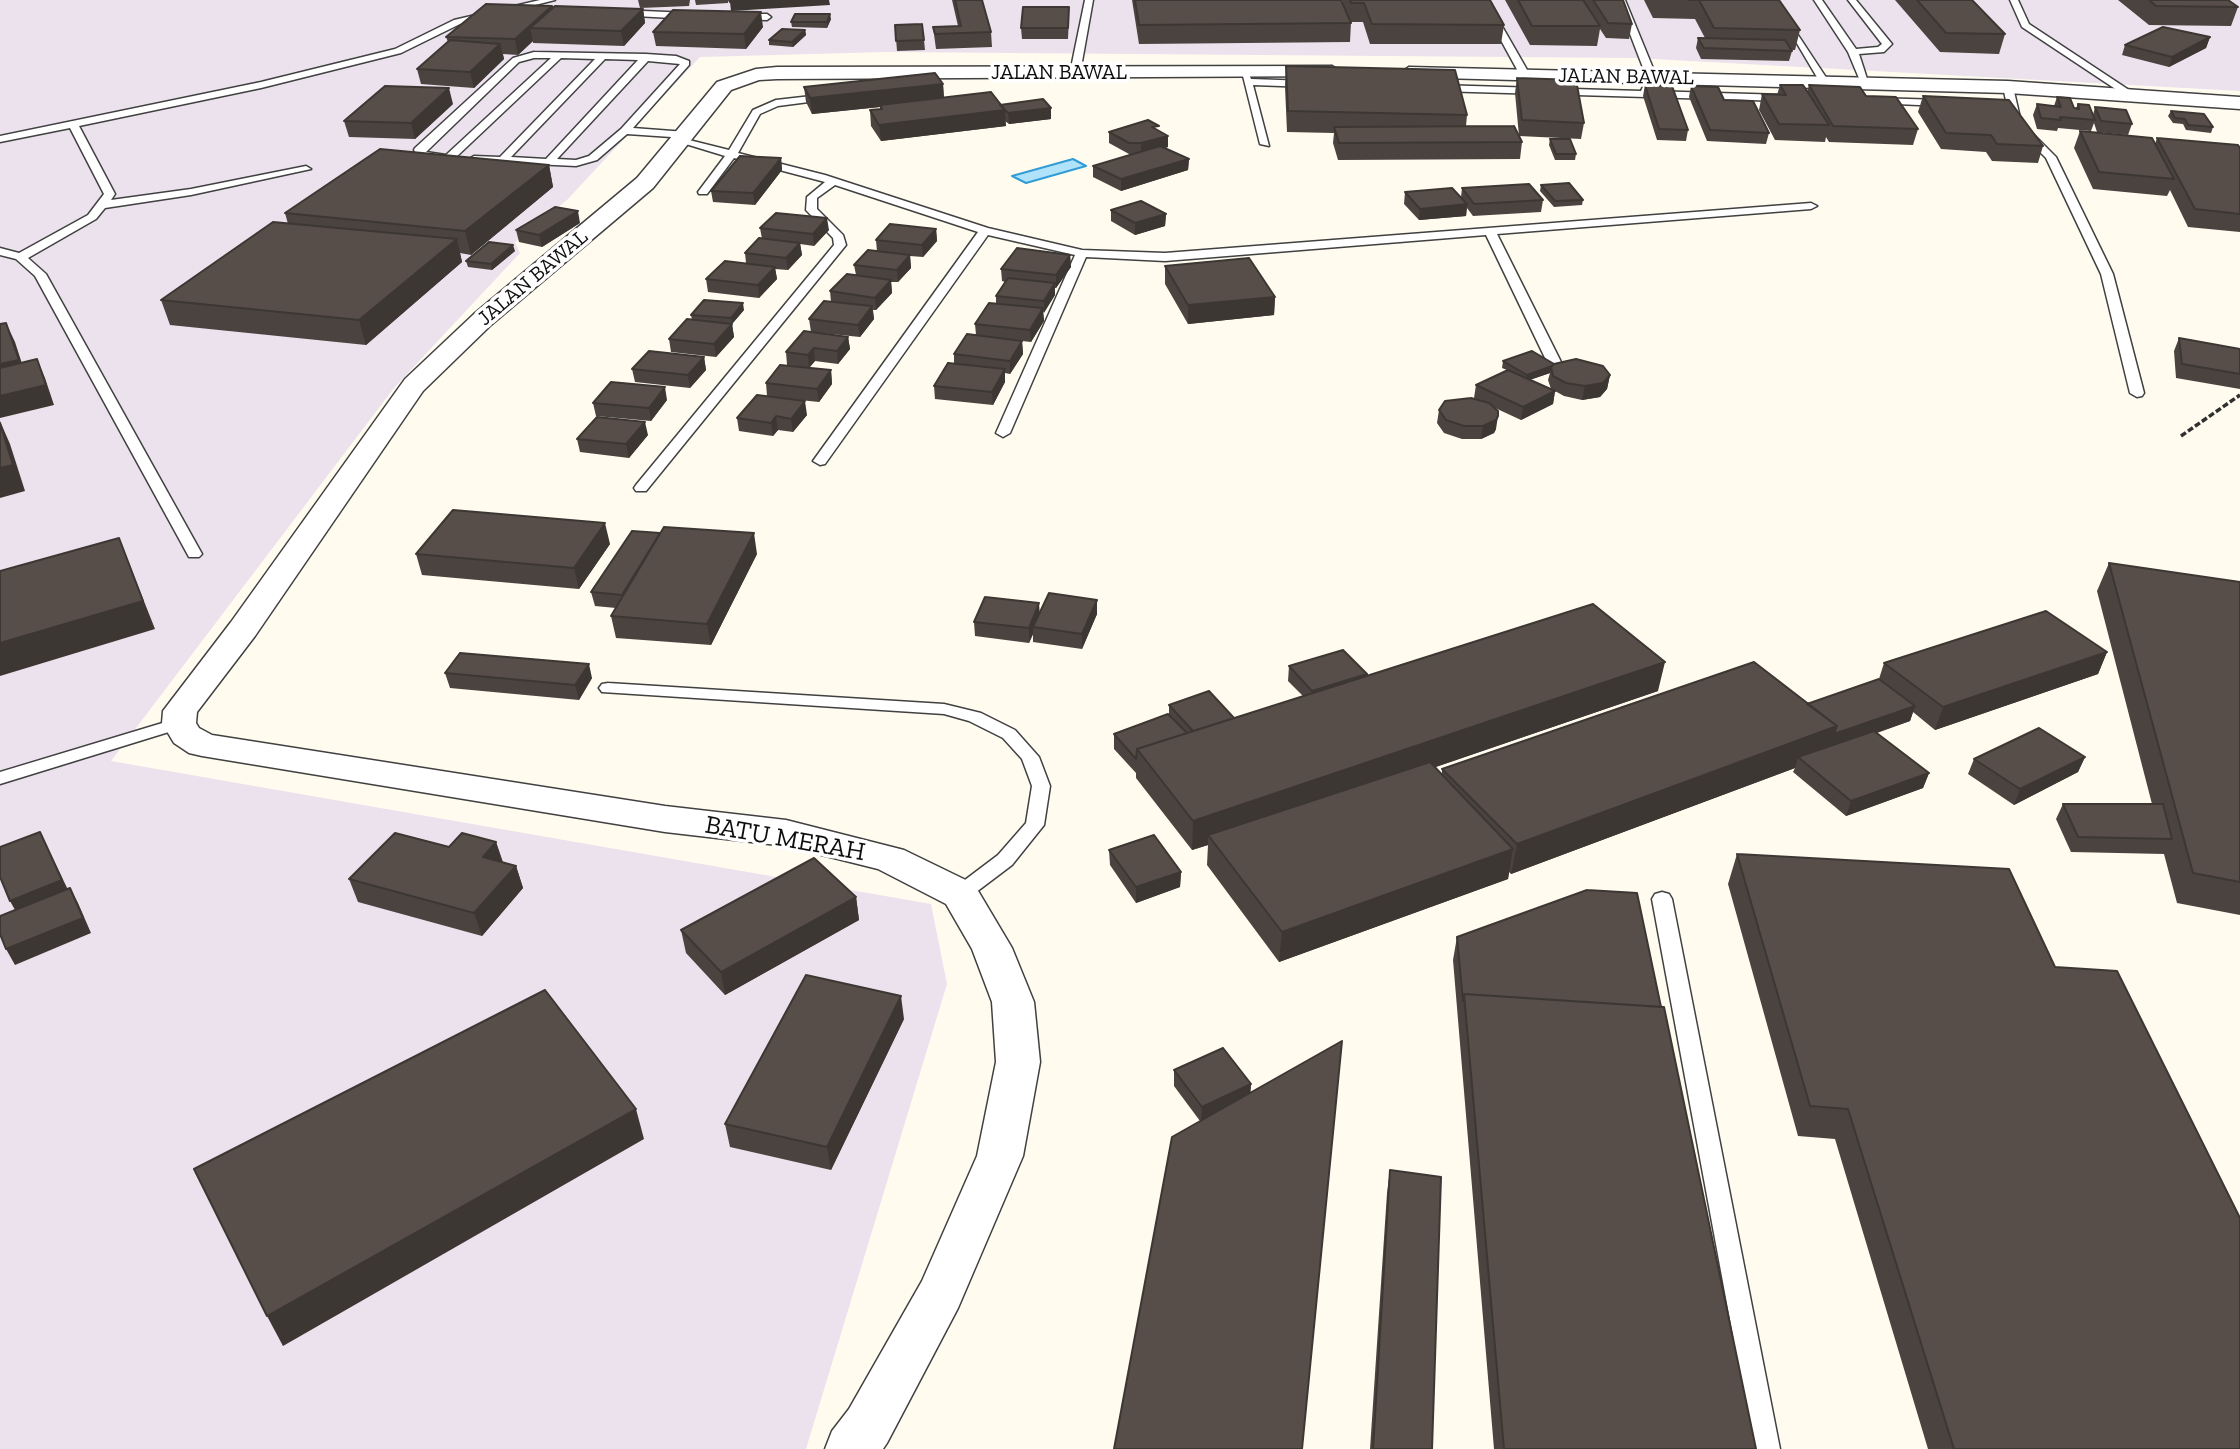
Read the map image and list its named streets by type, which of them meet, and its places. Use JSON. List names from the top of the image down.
{
  "streets": {
    "street": ["JALAN BAWAL", "BATU MERAH"]
  },
  "crossings": [
    ["JALAN BAWAL", "BATU MERAH"]
  ]
}
